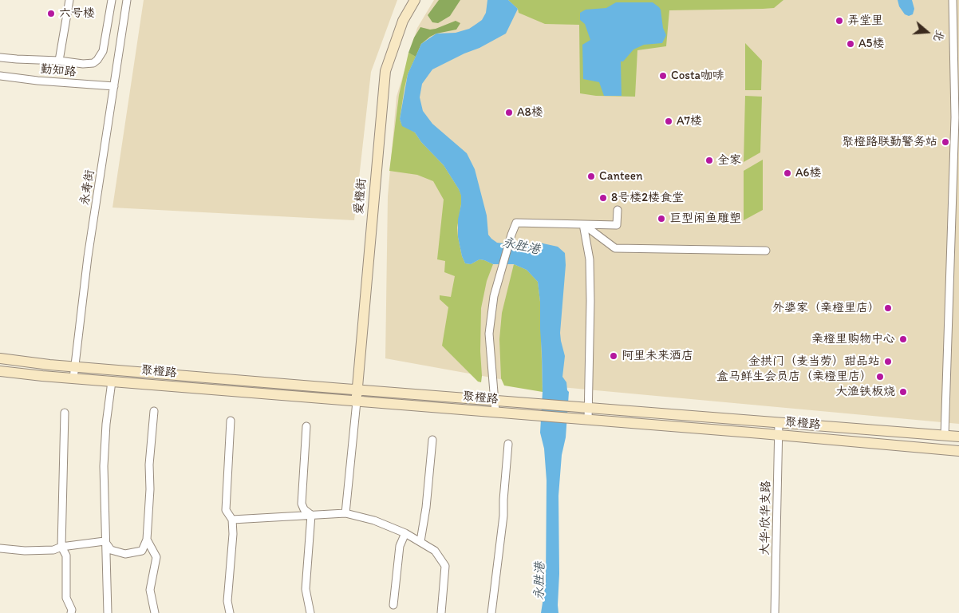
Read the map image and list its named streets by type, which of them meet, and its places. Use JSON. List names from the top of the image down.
{
  "streets": {
    "street": [
      "勤知路",
      "永寿街",
      "爱橙街",
      "聚橙路",
      "大华·欣华支路"
    ]
  },
  "crossings": [
    ["勤知路", "永寿街"],
    ["永寿街", "聚橙路"],
    ["爱橙街", "聚橙路"],
    ["聚橙路", "大华·欣华支路"]
  ],
  "water": ["永胜港"],
  "places": [
    "六号楼",
    "弄堂里",
    "A5楼",
    "Costa咖啡",
    "A8楼",
    "A7楼",
    "聚橙路联勤警务站",
    "全家",
    "A6楼",
    "Canteen",
    "8号楼2楼食堂",
    "巨型闲鱼雕塑",
    "外婆家（亲橙里店）",
    "亲橙里购物中心",
    "阿里未来酒店",
    "金拱门（麦当劳）甜品站",
    "盒马鲜生会员店（亲橙里店）",
    "大渔铁板烧"
  ],
  "north": "right"
}
